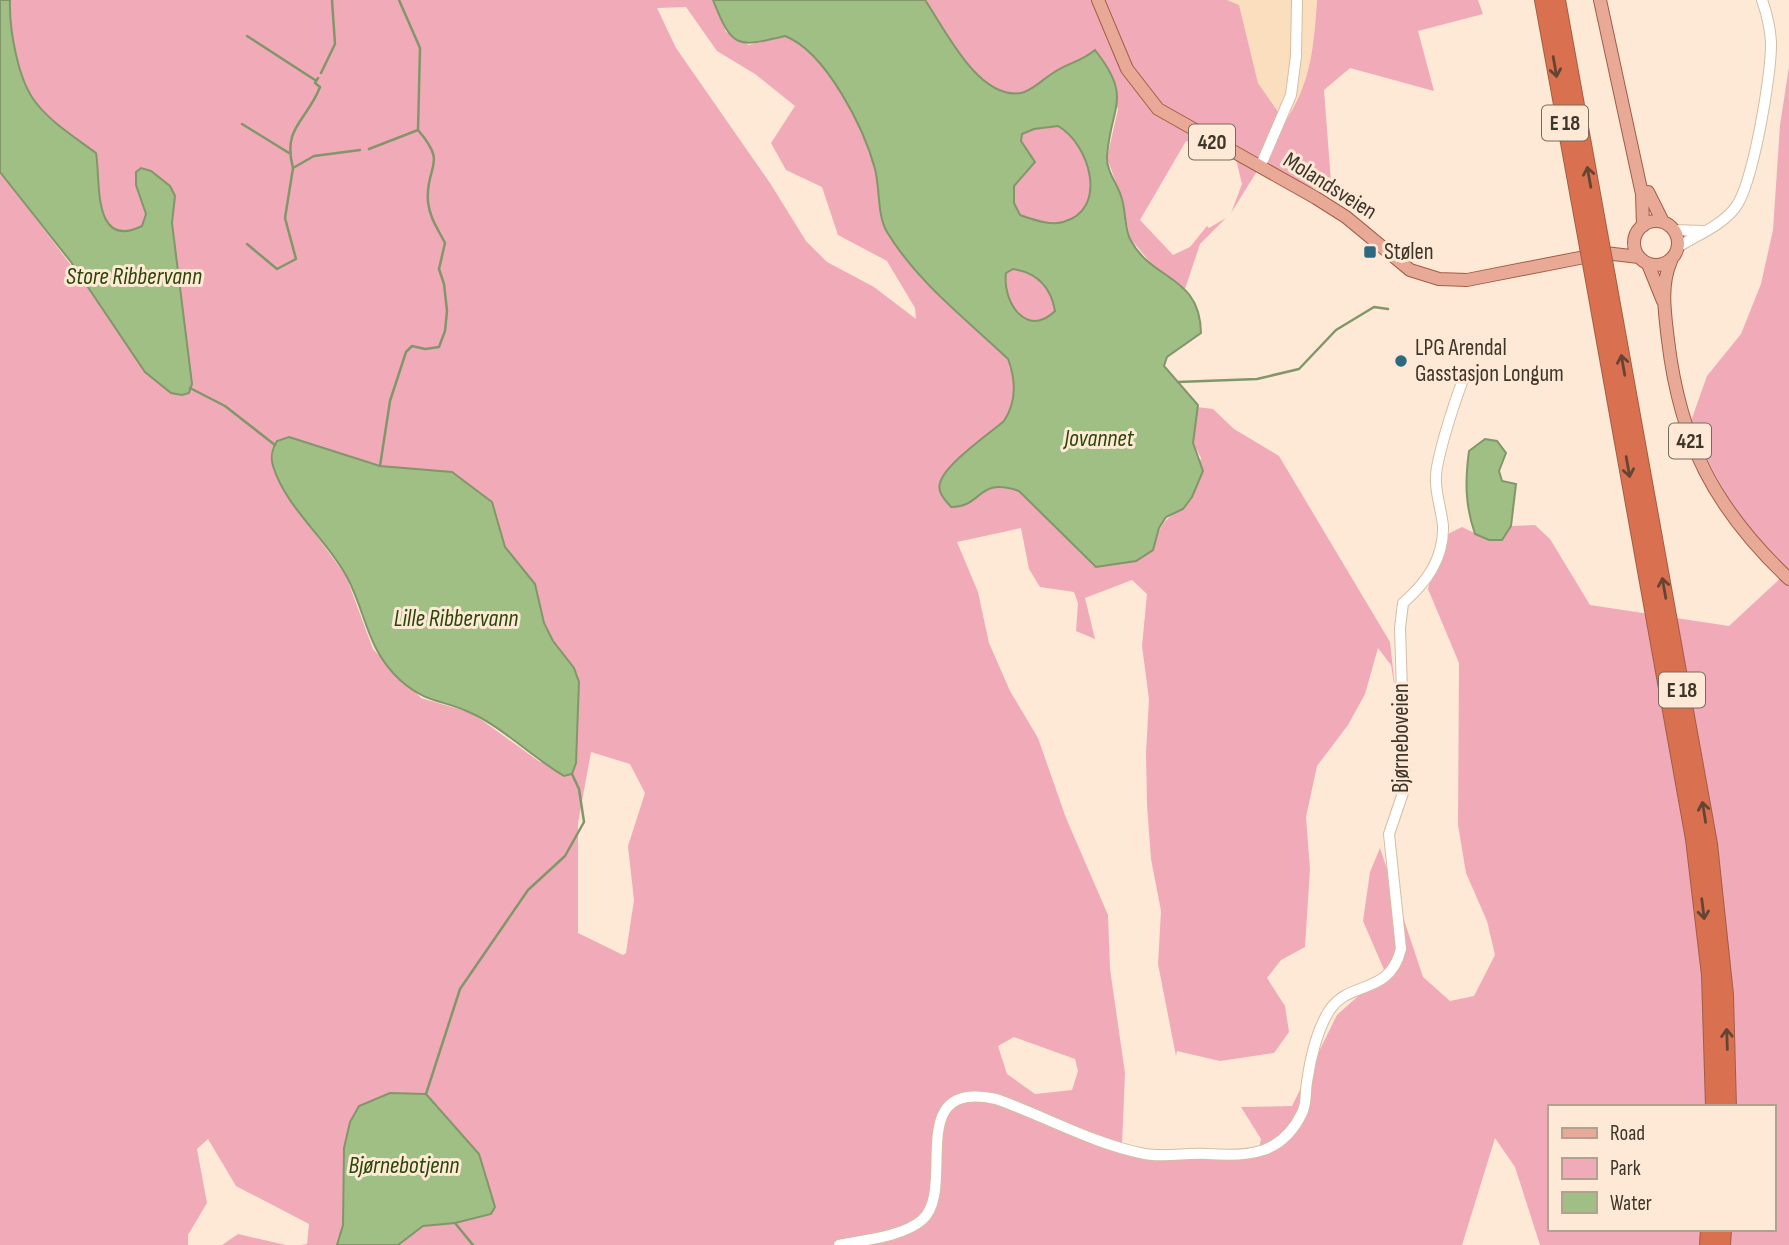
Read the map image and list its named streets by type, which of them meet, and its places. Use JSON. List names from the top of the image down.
{
  "streets": {
    "highway": ["E 18"],
    "main road": ["420", "Molandsveien", "421"],
    "street": ["Bjørneboveien"]
  },
  "crossings": [
    ["E 18", "Molandsveien"],
    ["Molandsveien", "421"]
  ],
  "water": [
    "Store Ribbervann",
    "Jovannet",
    "Lille Ribbervann",
    "Bjørnebotjenn"
  ],
  "places": {
    "transit": ["Stølen"],
    "other": ["LPG Arendal Gasstasjon Longum"]
  },
  "legend": ["Road", "Park", "Water"]
}
